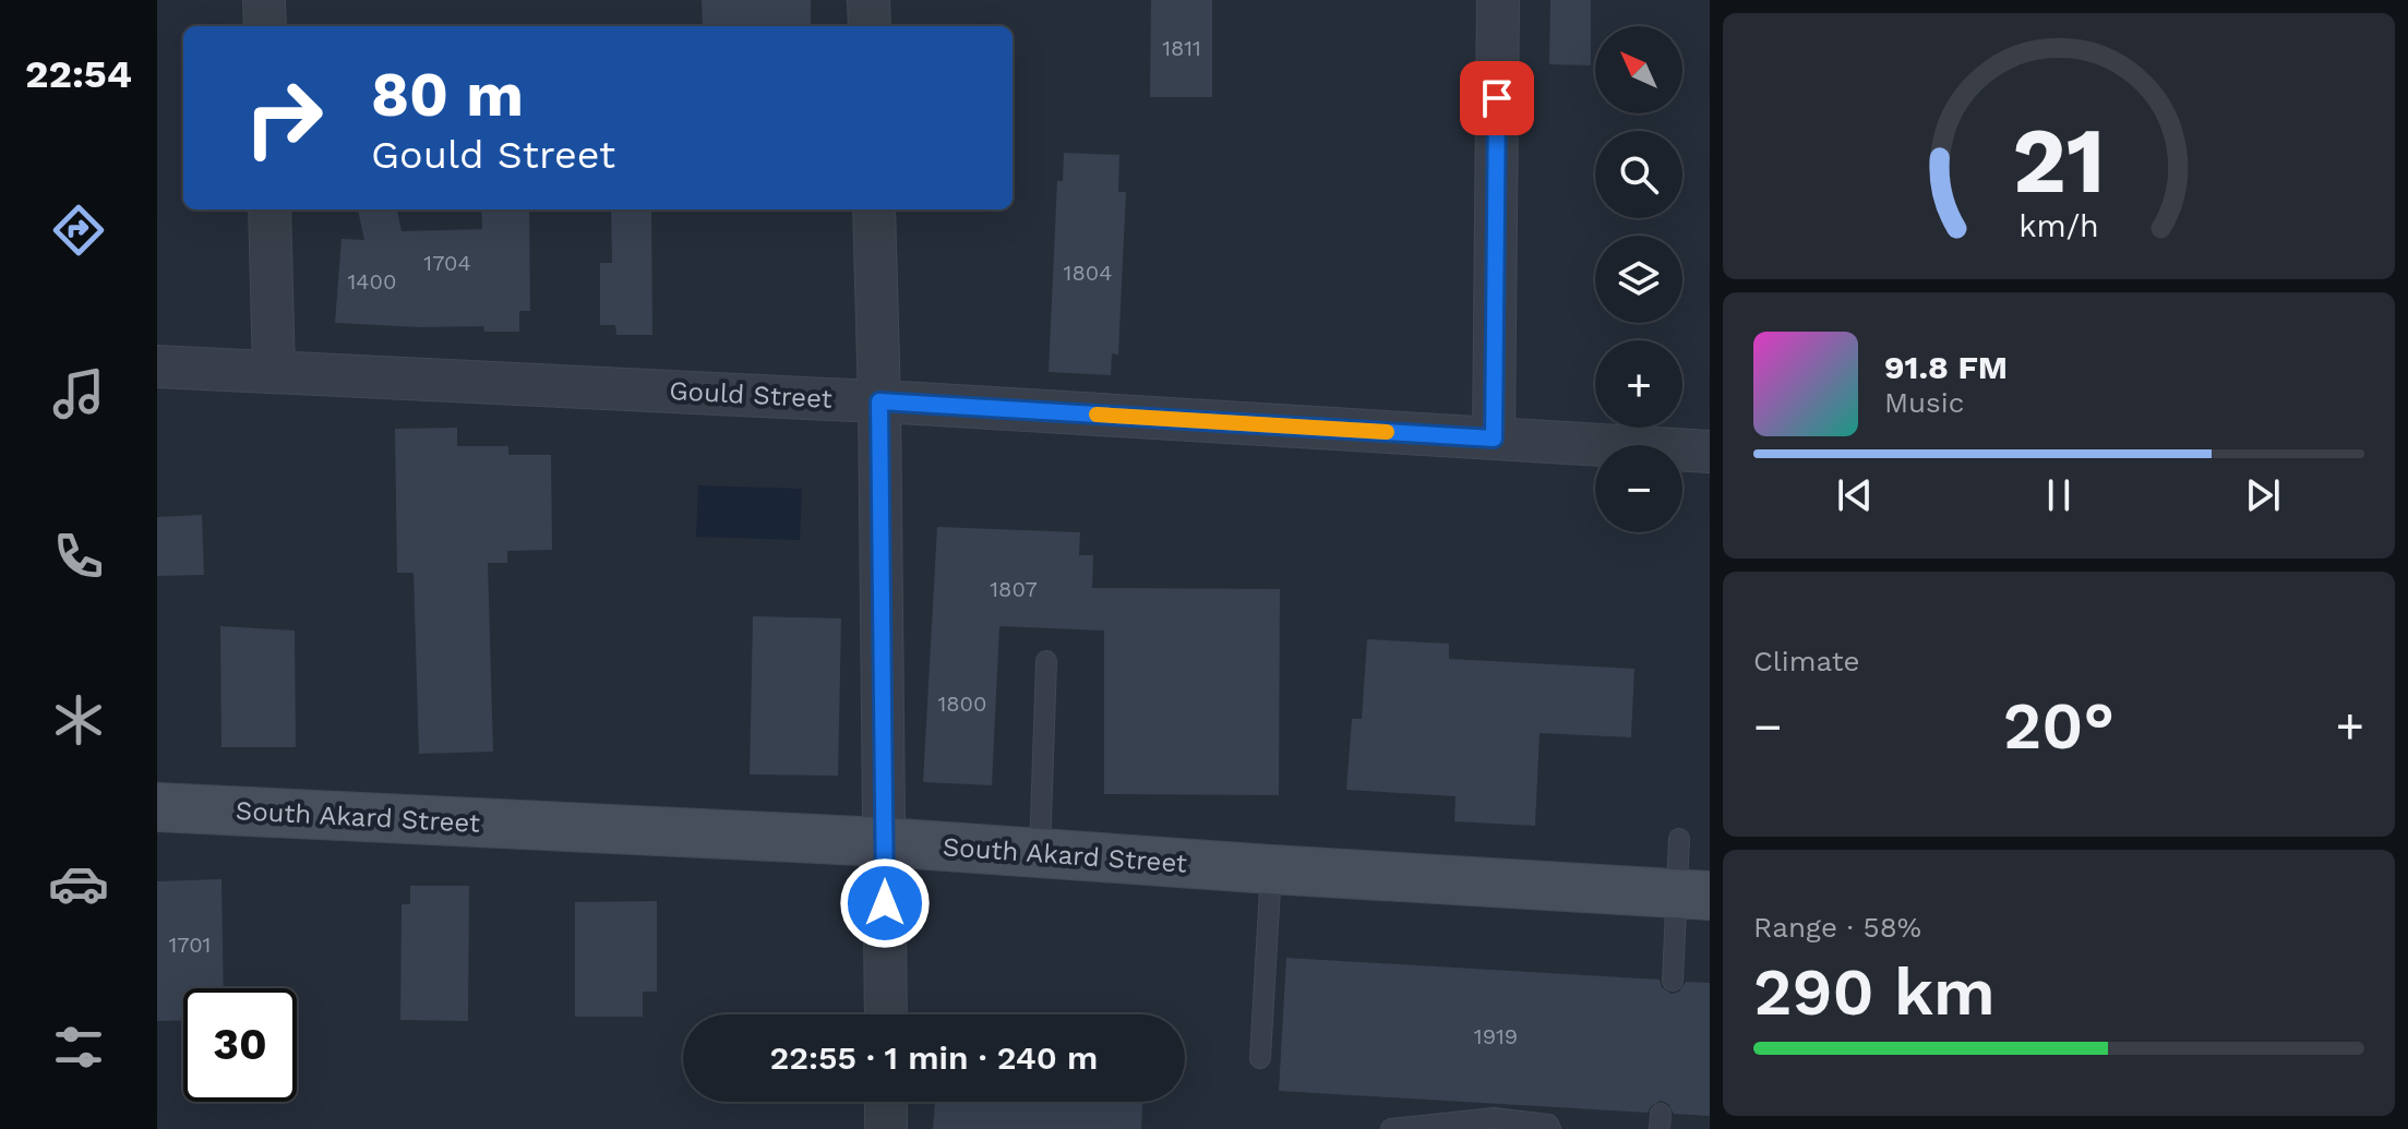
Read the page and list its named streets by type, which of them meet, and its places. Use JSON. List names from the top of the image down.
{
  "streets": {
    "main road": ["South Akard Street"],
    "street": ["Gould Street"]
  },
  "house_numbers": [
    "1811",
    "1704",
    "1804",
    "1400",
    "1807",
    "1800",
    "1701",
    "1919"
  ],
  "north": "top left",
  "page": {
    "tabs": "22:54",
    "map_buttons": ["+", "−"],
    "turn": ["80 m", "Gould Street"],
    "song": ["91.8 FM", "Music"],
    "tile": [
      "Climate",
      ["Range · 58%", "290 km"]
    ],
    "heat": ["−", "20°", "+"],
    "limit": "30",
    "trip": "22:55 · 1 min · 240 m",
    "gauge": ["21", "km/h"]
  }
}
